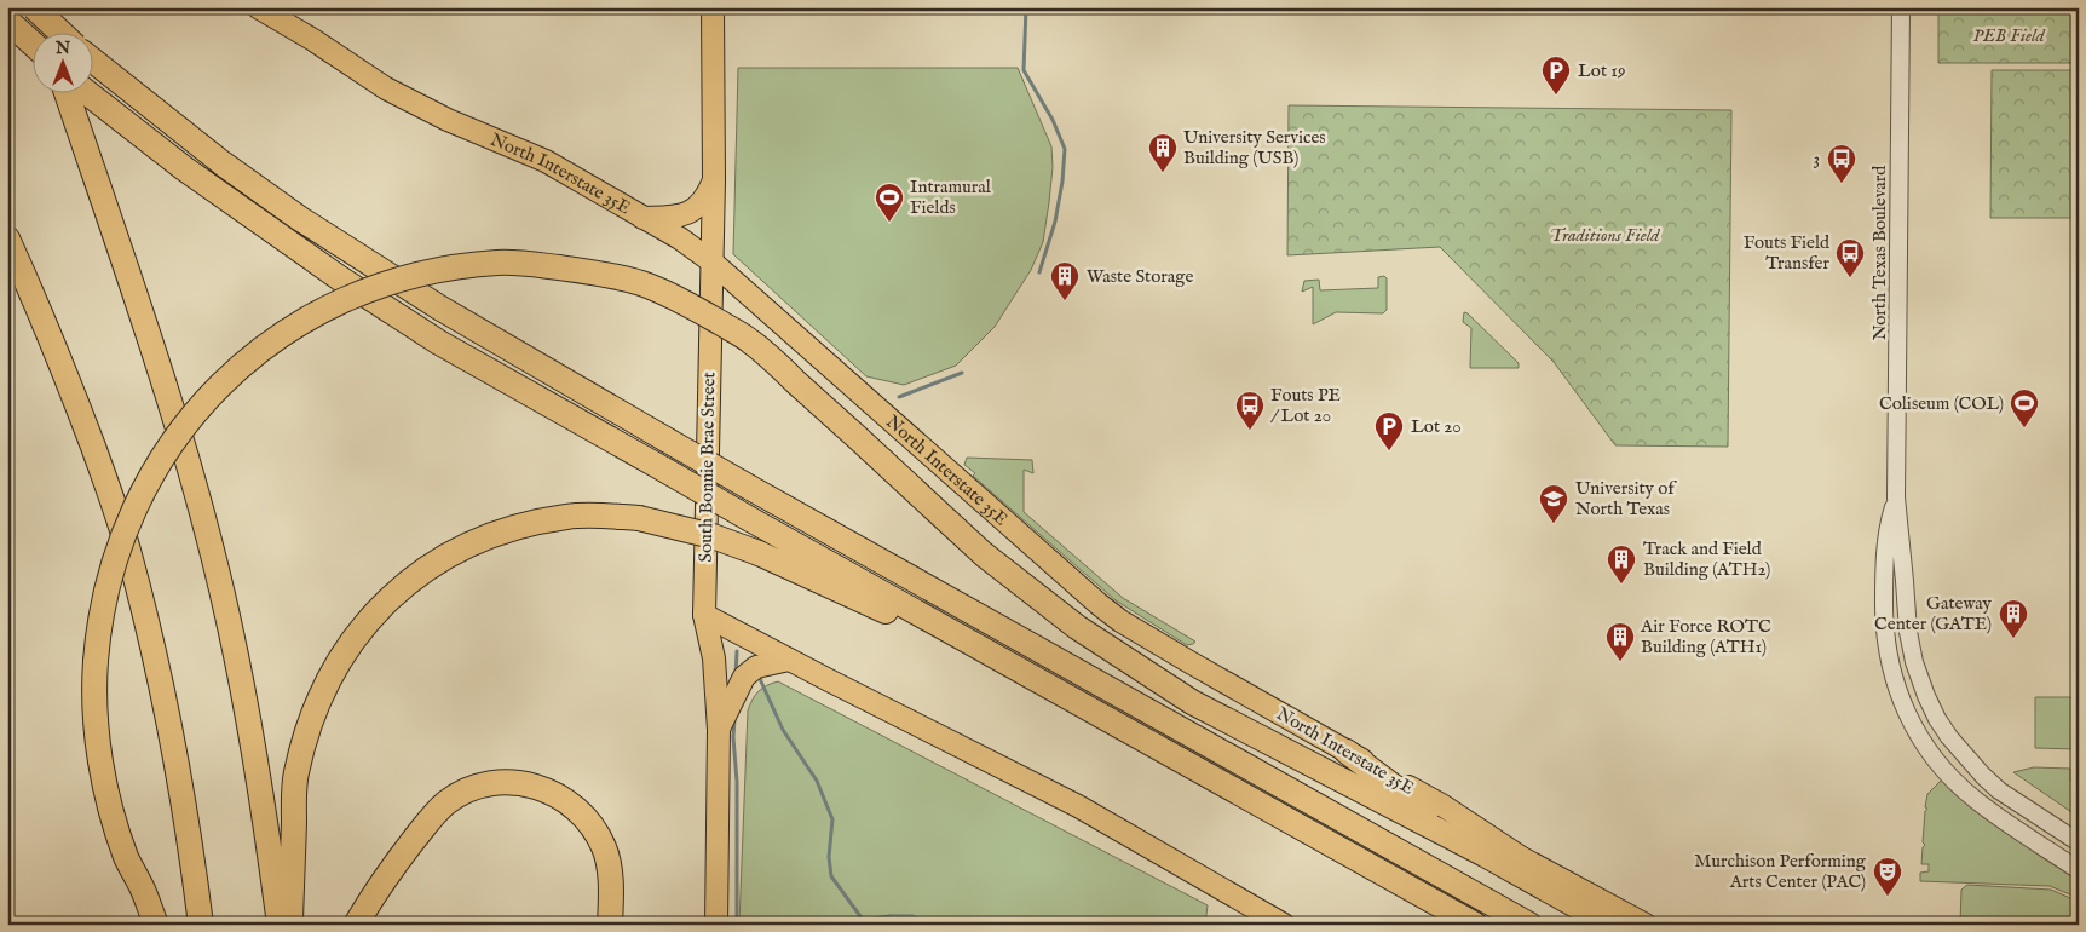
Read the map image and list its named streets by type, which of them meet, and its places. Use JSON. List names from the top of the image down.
{
  "streets": {
    "main road": ["North Interstate 35E", "South Bonnie Brae Street"],
    "street": ["North Texas Boulevard"]
  },
  "crossings": [
    ["North Interstate 35E", "South Bonnie Brae Street"]
  ],
  "parks": ["PEB Field", "Traditions Field"],
  "places": {
    "parking": ["Lot 19", "Lot 20"],
    "building": [
      "University Services Building (USB)",
      "Waste Storage",
      "Track and Field Building (ATH2)",
      "Gateway Center (GATE)",
      "Air Force ROTC Building (ATH1)"
    ],
    "bus stop": ["3", "Fouts Field Transfer", "Fouts PE / Lot 20"],
    "sports": ["Intramural Fields", "Coliseum (COL)"],
    "school or university": ["University of North Texas"],
    "theatre": ["Murchison Performing Arts Center (PAC)"]
  },
  "north": "top"
}
